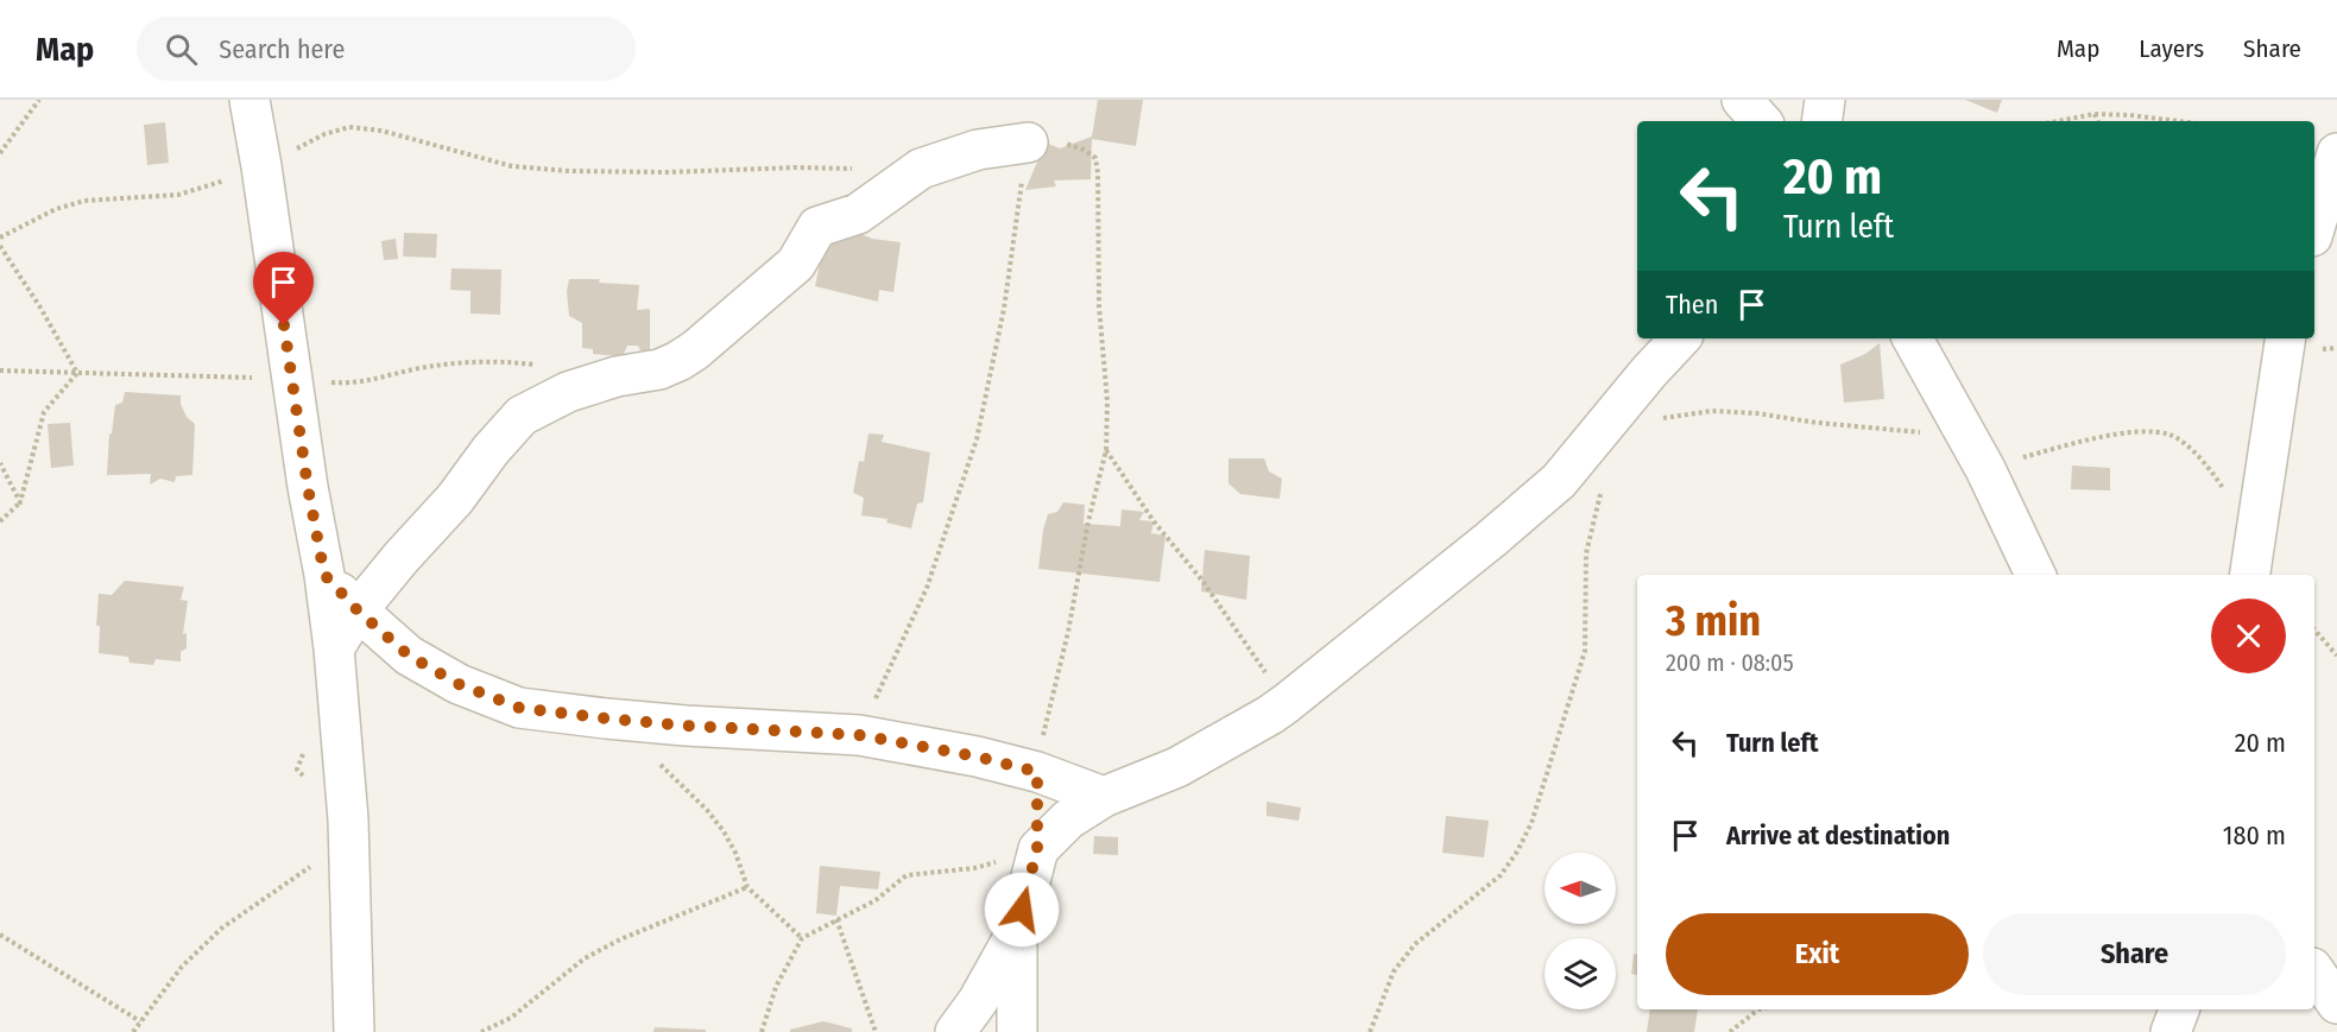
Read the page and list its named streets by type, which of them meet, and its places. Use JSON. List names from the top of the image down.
{
  "north": "left",
  "page": {
    "header": "Map",
    "search": "Search here",
    "nav": ["Map", "Layers", "Share"],
    "turn": ["20 m", "Turn left"],
    "then": "Then",
    "heading": ["3 min", "200 m · 08:05"],
    "list": [
      {
        "name": "Turn left",
        "value": "20 m"
      },
      {
        "name": "Arrive at destination",
        "value": "180 m"
      }
    ],
    "buttons": ["Exit", "Share"]
  }
}
